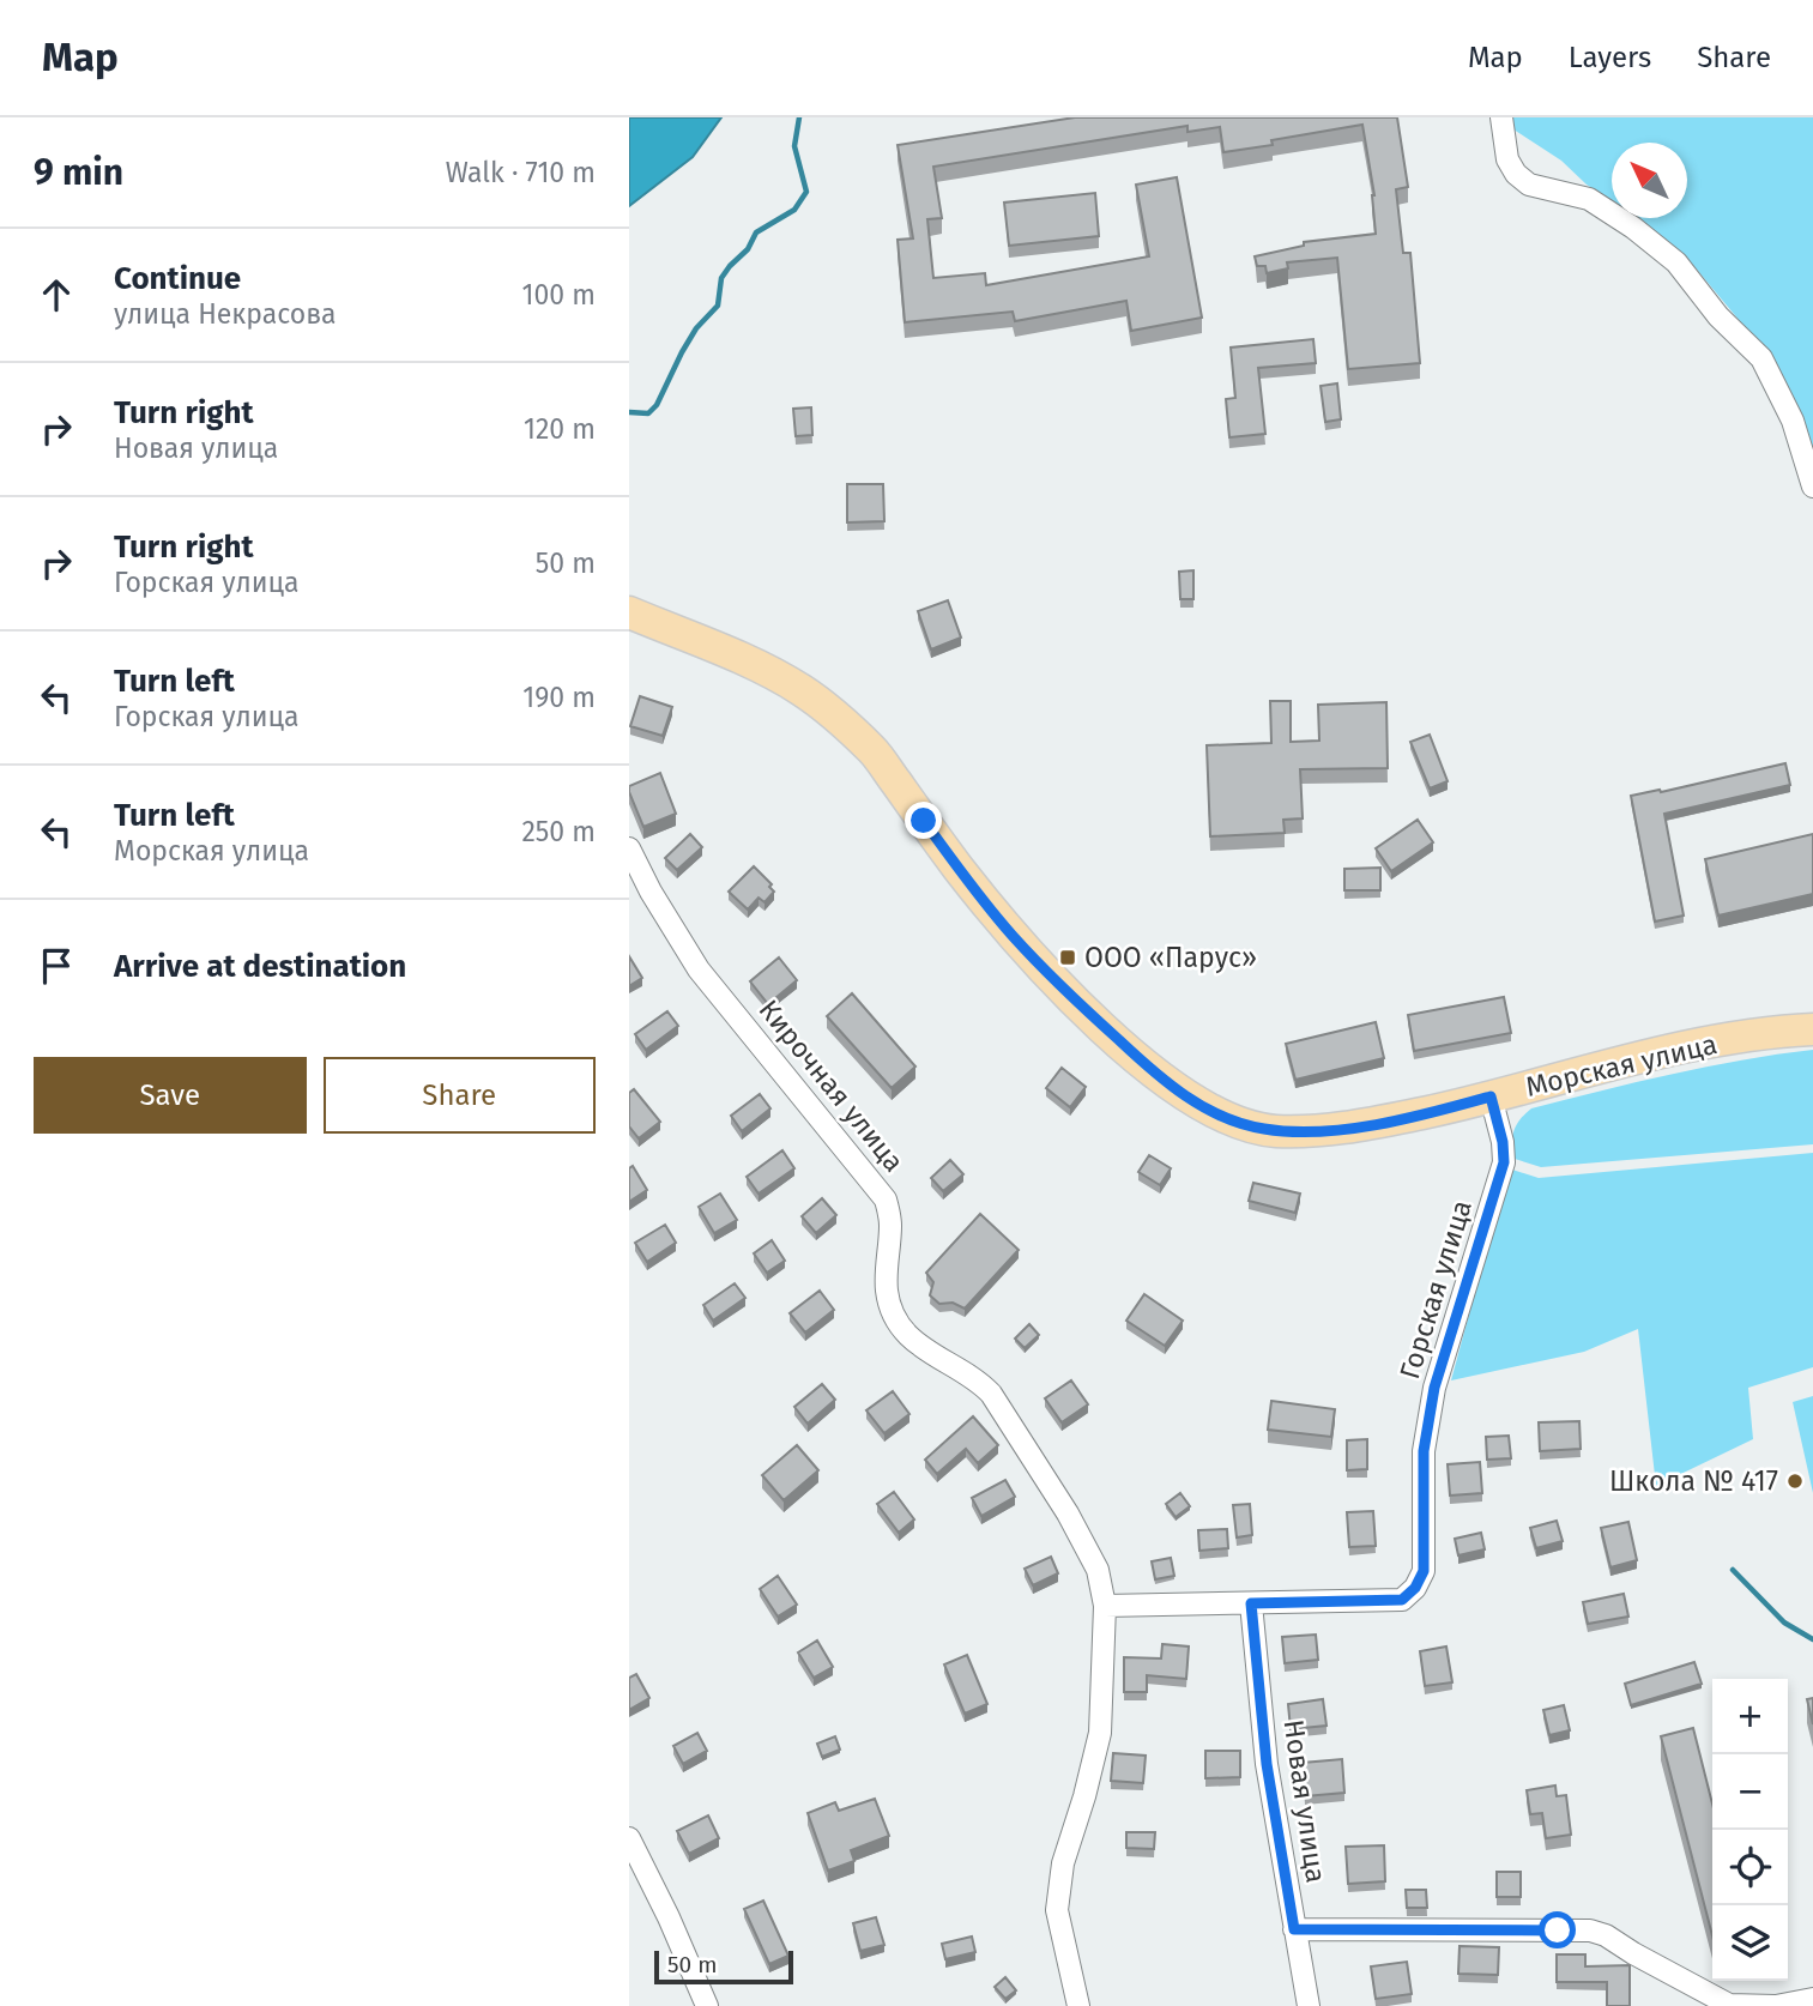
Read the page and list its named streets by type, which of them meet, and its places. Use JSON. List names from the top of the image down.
{
  "streets": {
    "main road": ["Морская улица"],
    "street": ["Кирочная улица", "Горская улица", "Новая улица"]
  },
  "crossings": [
    ["Морская улица", "Горская улица"],
    ["Кирочная улица", "Горская улица"],
    ["Горская улица", "Новая улица"]
  ],
  "places": {
    "transit": ["ООО «Парус»"],
    "other": ["Школа № 417"]
  },
  "scale_bar": "50 m",
  "north": "top left",
  "page": {
    "header": "Map",
    "nav": ["Map", "Layers", "Share"],
    "heading": ["9 min", "Walk · 710 m"],
    "list": [
      ["Continue", "улица Некрасова", "100 m"],
      ["Turn right", "Новая улица", "120 m"],
      ["Turn right", "Горская улица", "50 m"],
      ["Turn left", "Горская улица", "190 m"],
      ["Turn left", "Морская улица", "250 m"],
      "Arrive at destination"
    ],
    "buttons": ["Save", "Share"],
    "map_buttons": ["+", "−"],
    "scale": "50 m"
  }
}
